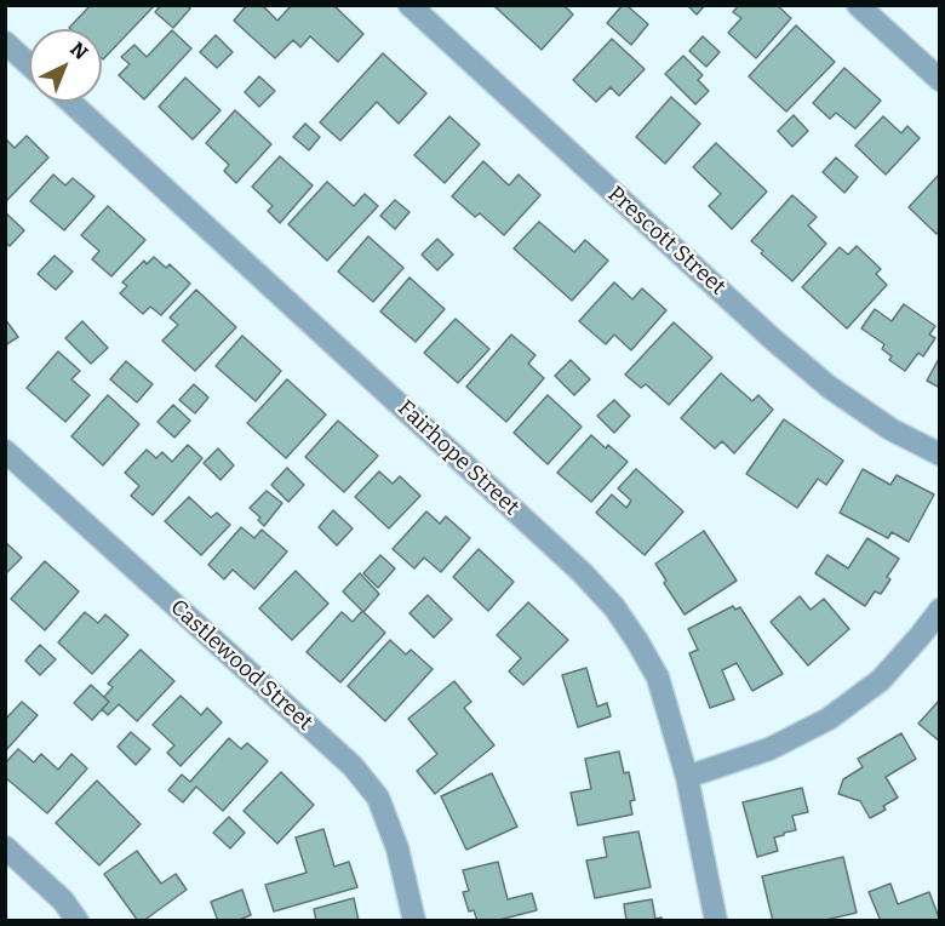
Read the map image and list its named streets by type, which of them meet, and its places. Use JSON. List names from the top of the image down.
{
  "streets": {
    "street": ["Prescott Street", "Fairhope Street", "Castlewood Street"]
  },
  "north": "top right"
}
